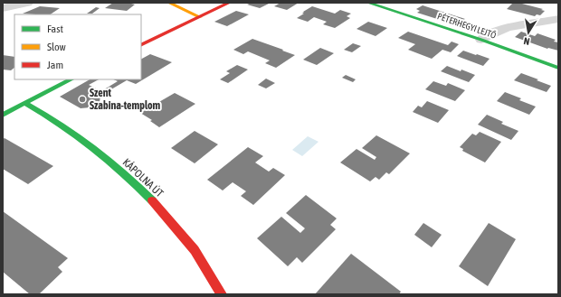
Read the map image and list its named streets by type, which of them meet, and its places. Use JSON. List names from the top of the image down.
{
  "streets": {
    "street": ["PÉTERHEGYI LEJTŐ", "KÁPOLNA ÚT"]
  },
  "places": ["Szent Szabina-templom"],
  "legend": ["Fast", "Slow", "Jam"],
  "north": "bottom"
}
